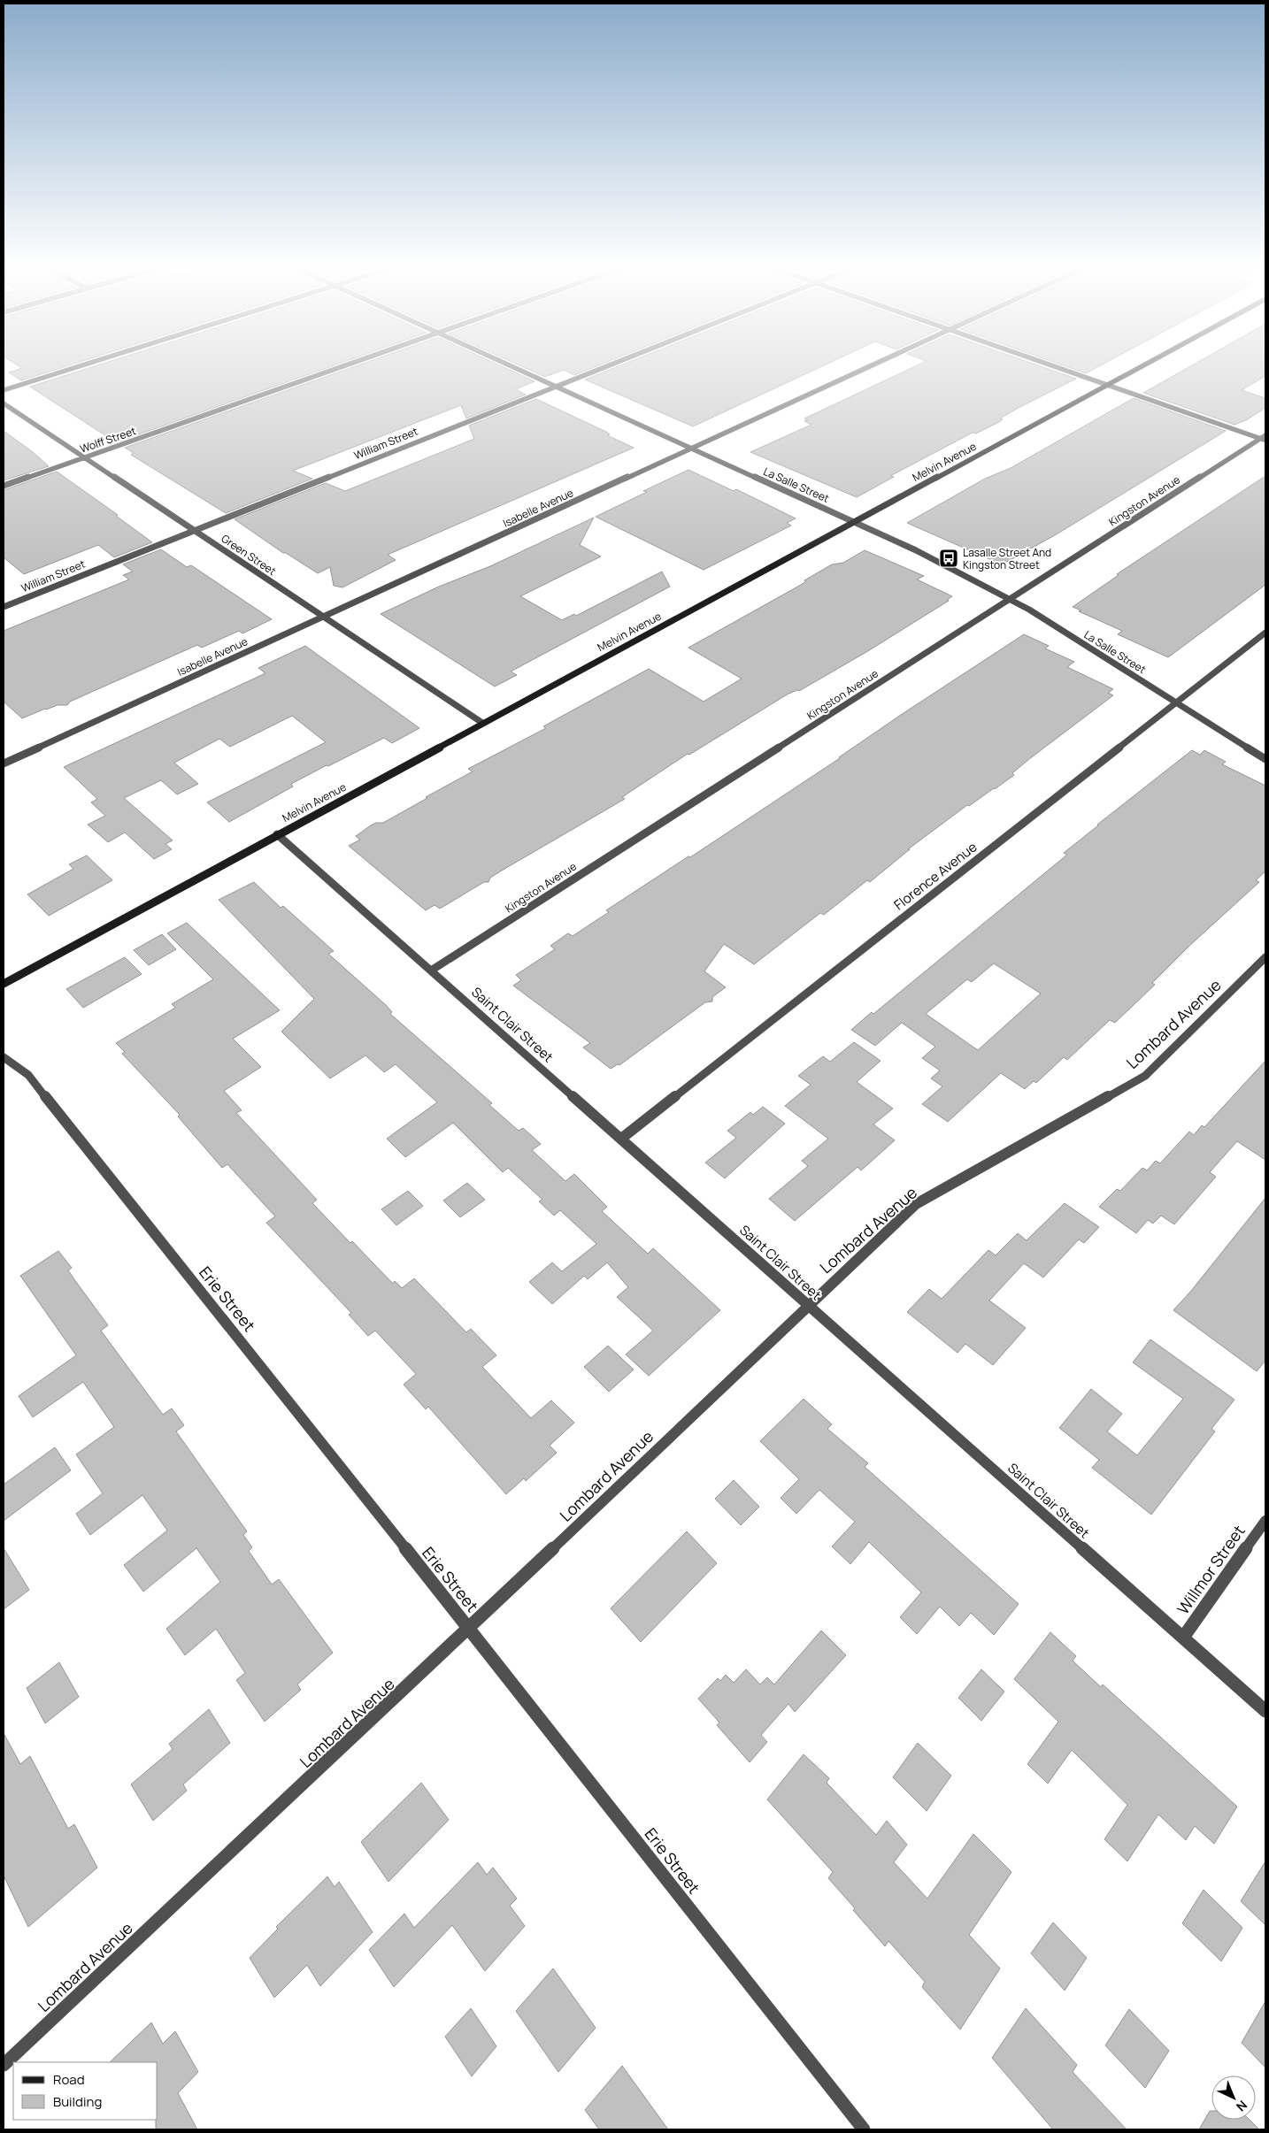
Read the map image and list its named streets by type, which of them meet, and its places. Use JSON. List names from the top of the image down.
{
  "streets": {
    "street": [
      "Wolff Street",
      "William Street",
      "Melvin Avenue",
      "La Salle Street",
      "Kingston Avenue",
      "Isabelle Avenue",
      "Green Street",
      "Florence Avenue",
      "Lombard Avenue",
      "Saint Clair Street",
      "Erie Street",
      "Willmor Street"
    ]
  },
  "crossings": [
    ["Wolff Street", "Green Street"],
    ["William Street", "La Salle Street"],
    ["William Street", "Green Street"],
    ["Melvin Avenue", "La Salle Street"],
    ["Melvin Avenue", "Green Street"],
    ["Melvin Avenue", "Saint Clair Street"],
    ["La Salle Street", "Kingston Avenue"],
    ["La Salle Street", "Isabelle Avenue"],
    ["La Salle Street", "Florence Avenue"],
    ["Kingston Avenue", "Saint Clair Street"],
    ["Isabelle Avenue", "Green Street"],
    ["Florence Avenue", "Saint Clair Street"],
    ["Lombard Avenue", "Saint Clair Street"],
    ["Lombard Avenue", "Erie Street"],
    ["Saint Clair Street", "Willmor Street"]
  ],
  "places": {
    "bus stop": ["Lasalle Street And Kingston Street"]
  },
  "legend": ["Road", "Building"],
  "north": "bottom right"
}
